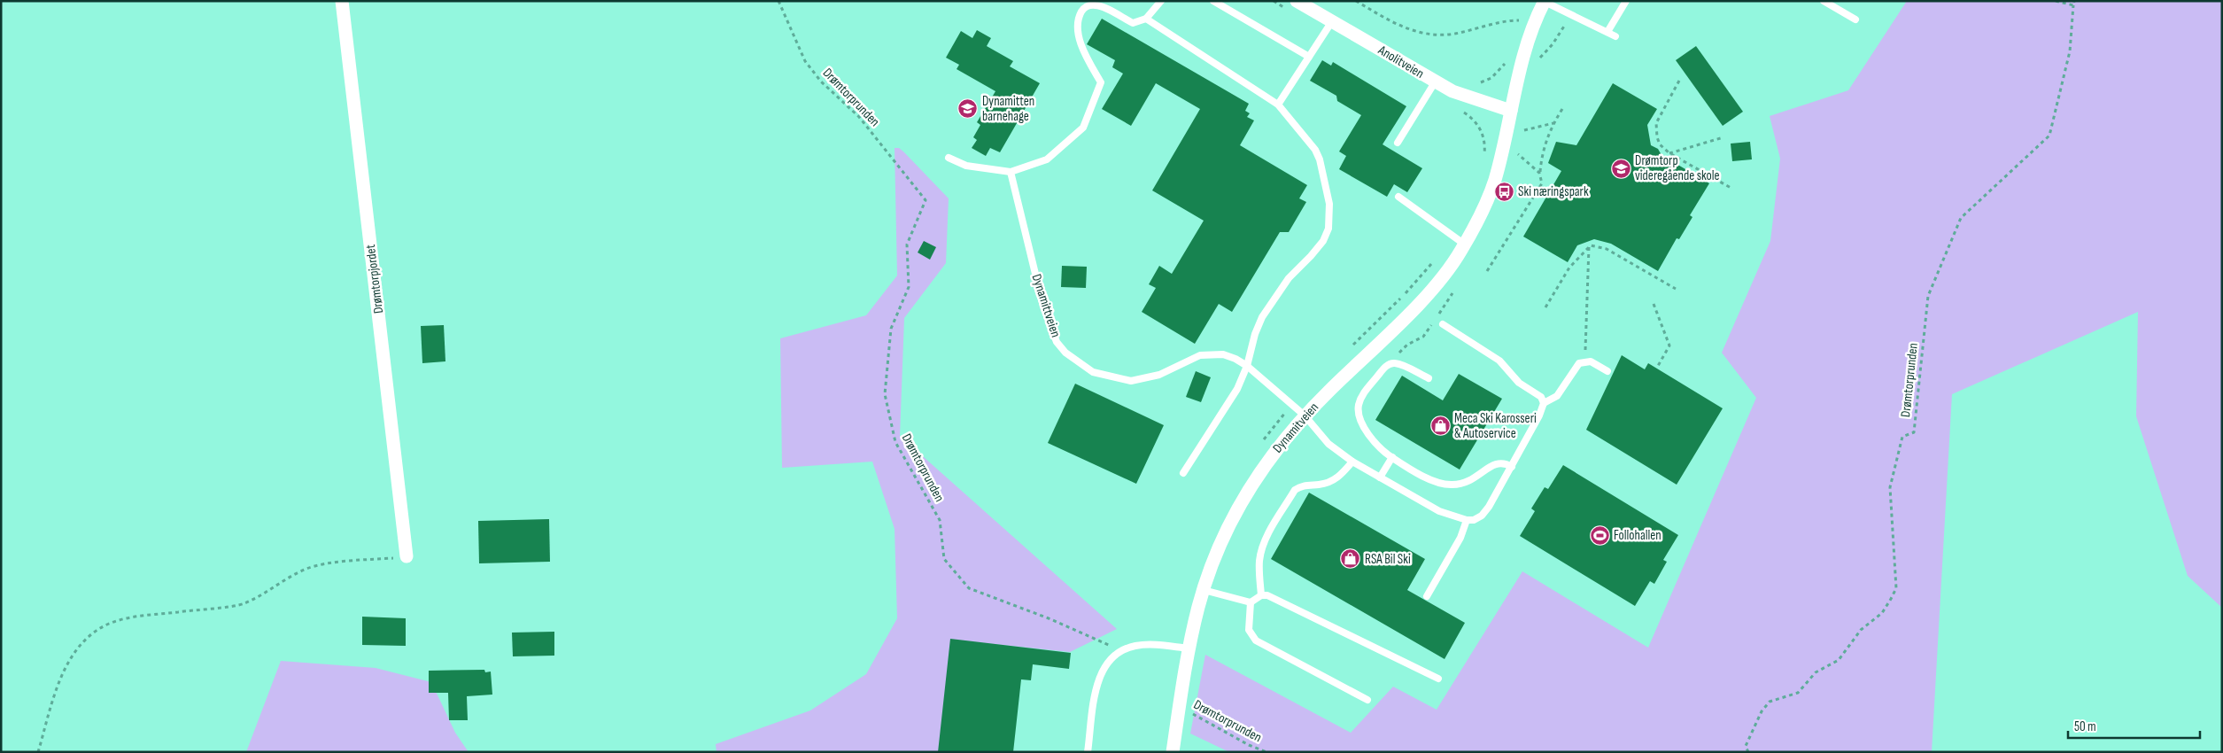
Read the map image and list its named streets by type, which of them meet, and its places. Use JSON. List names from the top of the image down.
{
  "streets": {
    "street": ["Anolitveien", "Drømtorpjordet", "Dynamitveien"],
    "lane": ["Dynamittveien"],
    "path": ["Drømtorprunden"]
  },
  "crossings": [
    ["Anolitveien", "Dynamitveien"],
    ["Drømtorprunden", "Dynamitveien"],
    ["Dynamittveien", "Dynamitveien"]
  ],
  "places": {
    "school or university": ["Dynamitten barnehage", "Drømtorp videregående skole"],
    "bus stop": ["Ski næringspark"],
    "shop": ["Meca Ski Karosseri & Autoservice", "RSA Bil Ski"],
    "sports": ["Follohallen"]
  },
  "scale_bar": "50 m"
}
